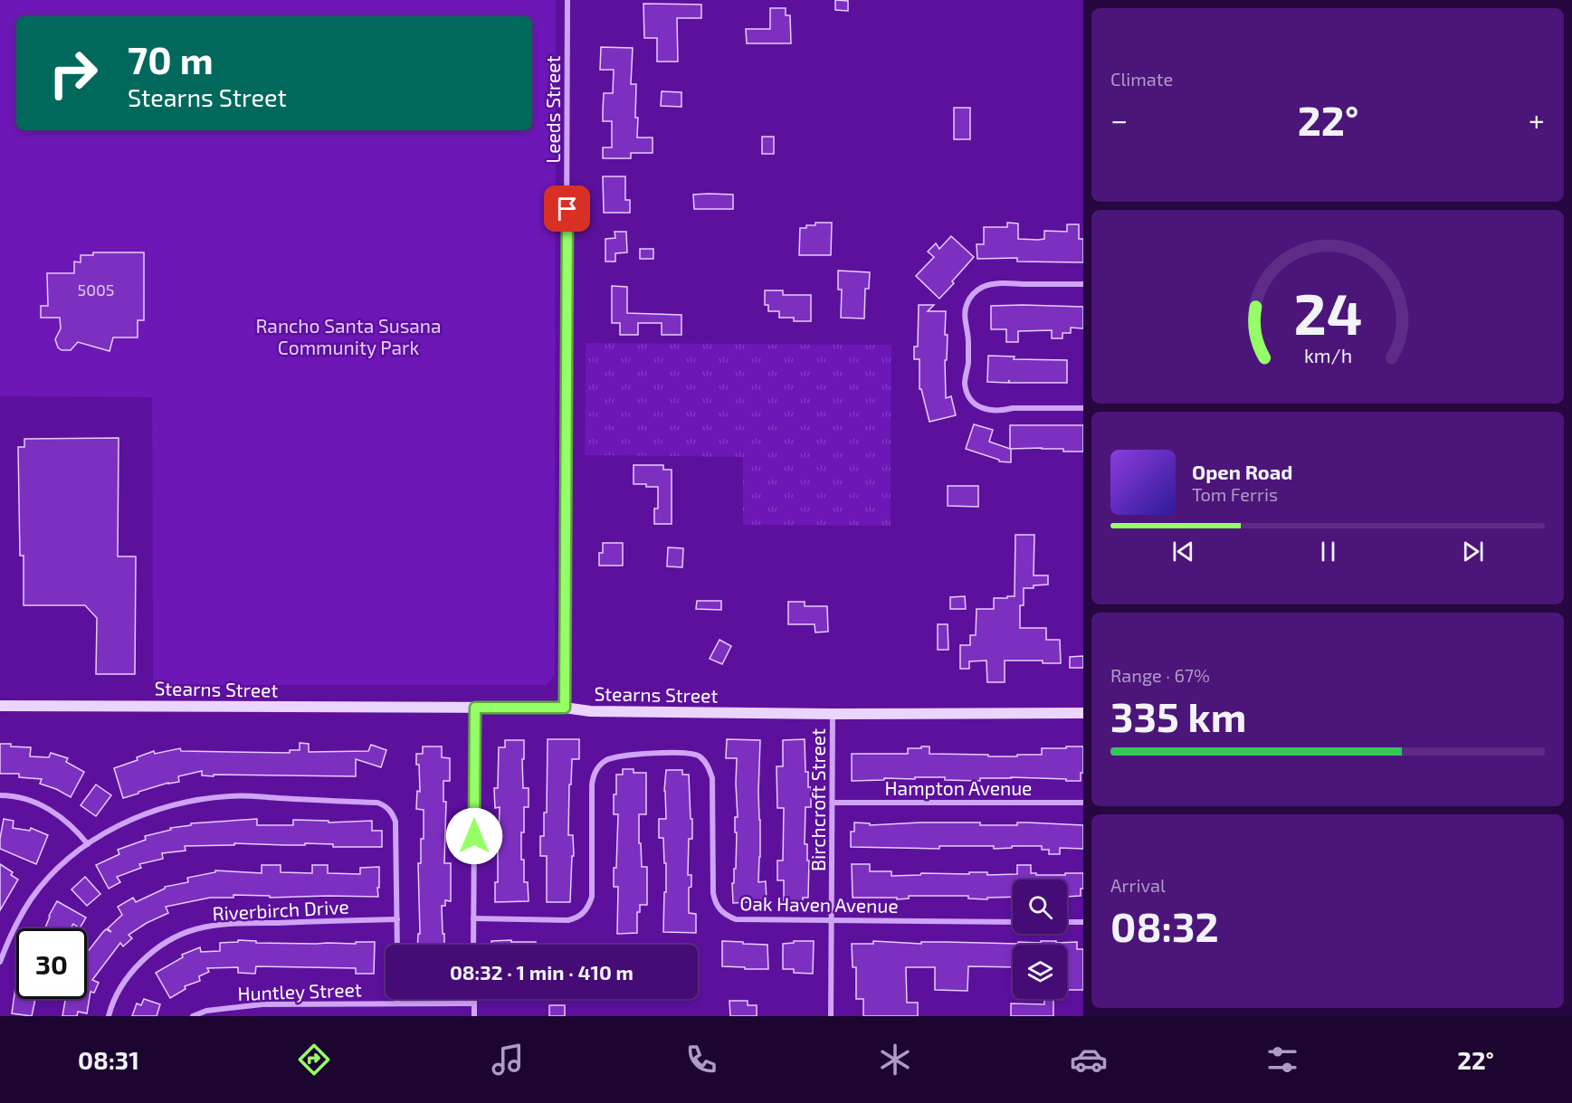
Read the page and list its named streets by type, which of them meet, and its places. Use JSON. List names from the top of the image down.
{
  "streets": {
    "main road": ["Stearns Street"],
    "street": [
      "Leeds Street",
      "Hampton Avenue",
      "Birchcroft Street",
      "Oak Haven Avenue",
      "Riverbirch Drive",
      "Huntley Street"
    ]
  },
  "crossings": [
    ["Leeds Street", "Stearns Street"],
    ["Stearns Street", "Birchcroft Street"],
    ["Hampton Avenue", "Birchcroft Street"],
    ["Birchcroft Street", "Oak Haven Avenue"]
  ],
  "parks": ["Rancho Santa Susana Community Park"],
  "house_numbers": ["5005"],
  "page": {
    "tile": [
      "Climate",
      ["Range · 67%", "335 km"],
      ["Arrival", "08:32"]
    ],
    "turn": ["70 m", "Stearns Street"],
    "heat": ["−", "22°", "+"],
    "song": ["Open Road", "Tom Ferris"],
    "limit": "30",
    "trip": "08:32 · 1 min · 410 m",
    "tabs": ["08:31", "22°"],
    "gauge": ["24", "km/h"]
  }
}
